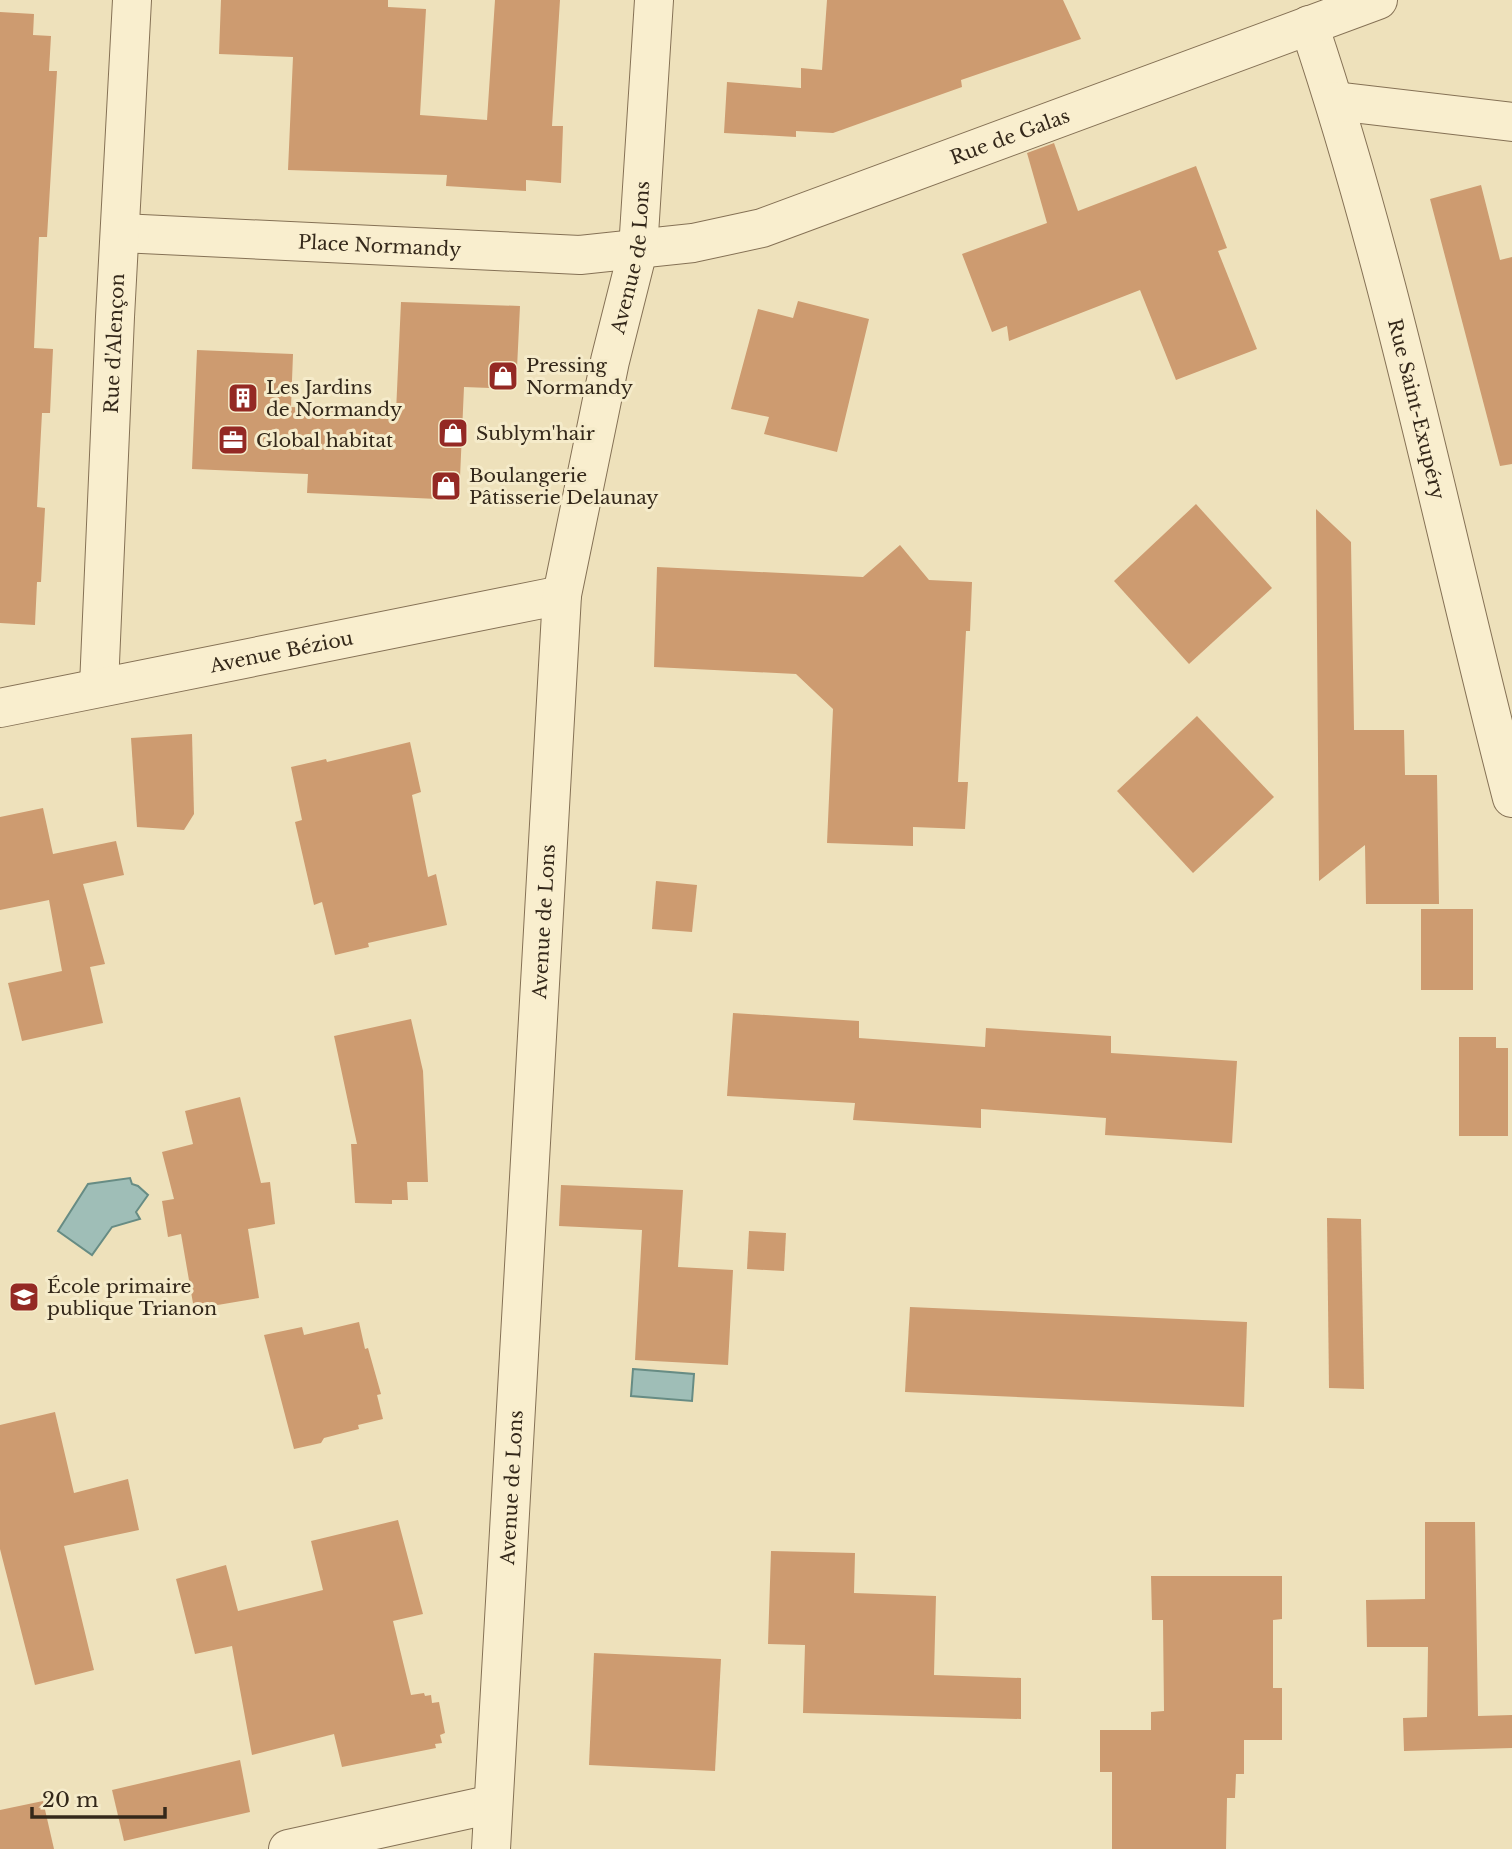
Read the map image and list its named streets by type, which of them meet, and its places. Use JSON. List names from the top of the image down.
{
  "streets": {
    "street": [
      "Rue de Galas",
      "Place Normandy",
      "Avenue de Lons",
      "Rue d'Alençon",
      "Rue Saint-Exupéry",
      "Avenue Béziou"
    ]
  },
  "crossings": [
    ["Rue de Galas", "Place Normandy"],
    ["Rue de Galas", "Avenue de Lons"],
    ["Rue de Galas", "Rue Saint-Exupéry"],
    ["Place Normandy", "Avenue de Lons"],
    ["Place Normandy", "Rue d'Alençon"],
    ["Avenue de Lons", "Avenue Béziou"],
    ["Rue d'Alençon", "Avenue Béziou"]
  ],
  "places": {
    "shop": ["Pressing Normandy", "Sublym'hair", "Boulangerie Pâtisserie Delaunay"],
    "building": ["Les Jardins de Normandy"],
    "office": ["Global habitat"],
    "school or university": ["École primaire publique Trianon"]
  },
  "scale_bar": "20 m"
}
